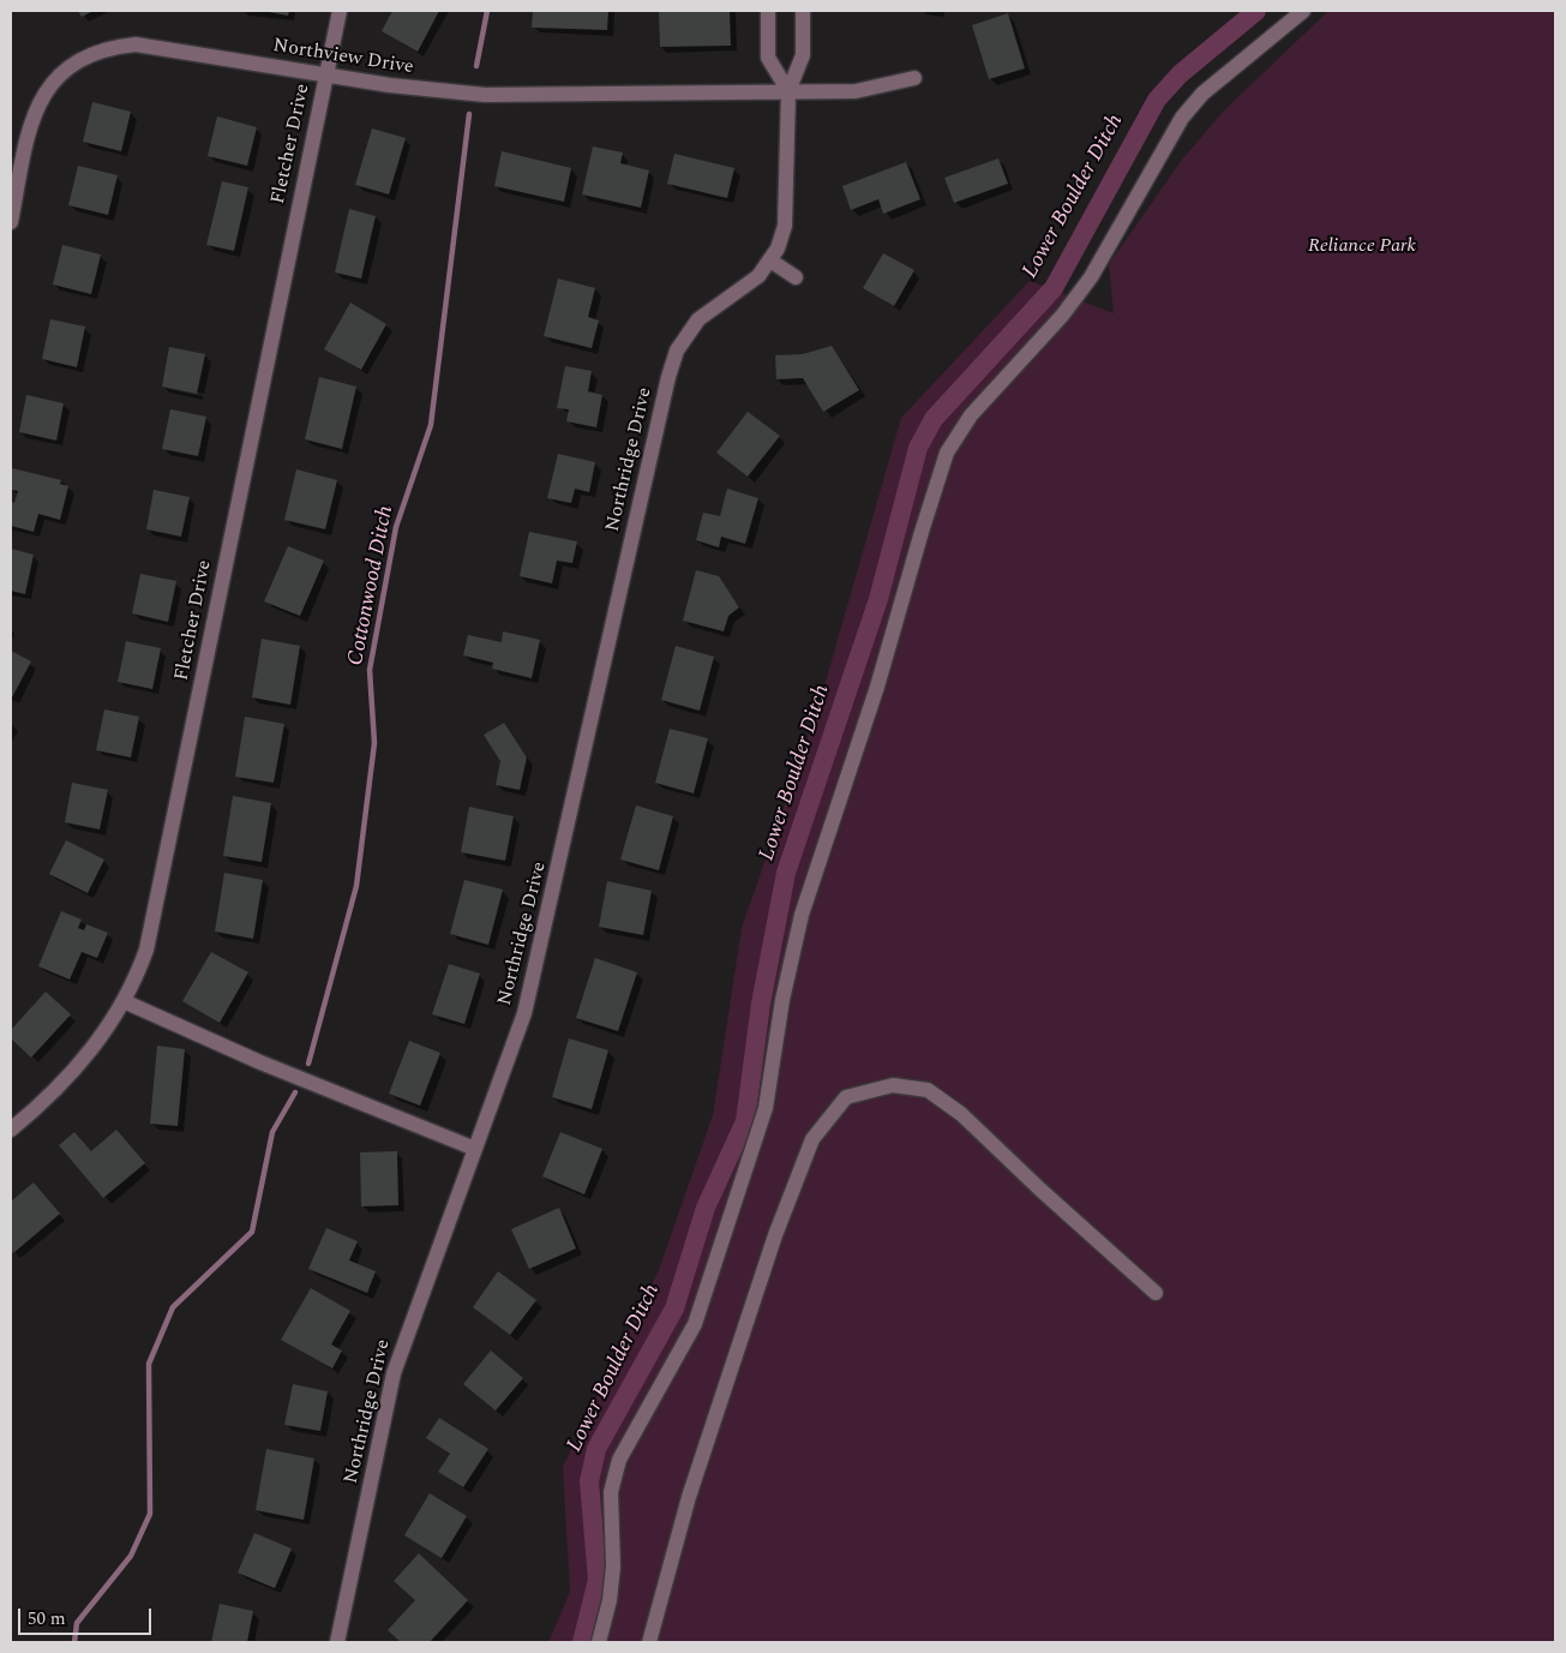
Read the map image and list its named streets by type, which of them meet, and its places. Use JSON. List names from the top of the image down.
{
  "streets": {
    "street": ["Northview Drive", "Fletcher Drive", "Northridge Drive"]
  },
  "crossings": [
    ["Northview Drive", "Fletcher Drive"],
    ["Northview Drive", "Northridge Drive"]
  ],
  "water": ["Lower Boulder Ditch", "Cottonwood Ditch"],
  "parks": ["Reliance Park"],
  "scale_bar": "50 m"
}
